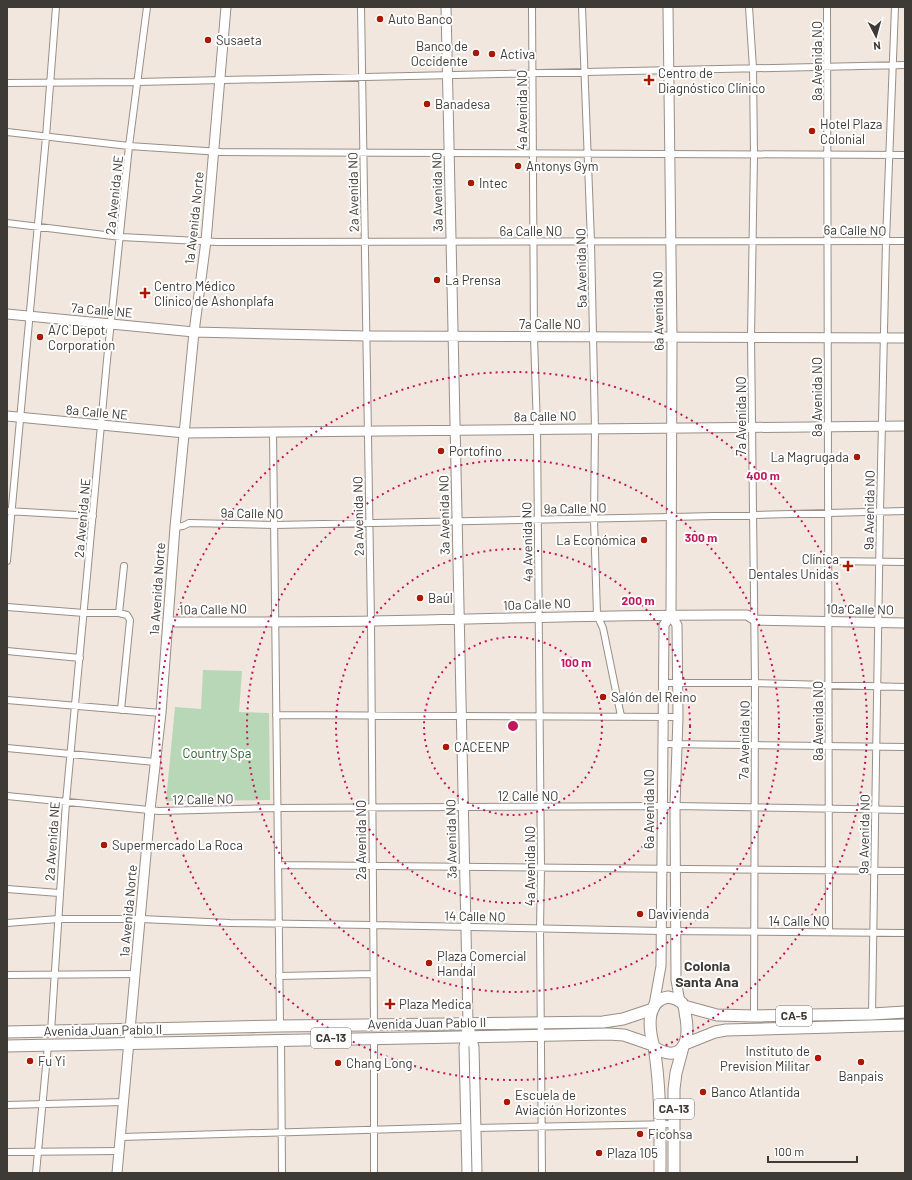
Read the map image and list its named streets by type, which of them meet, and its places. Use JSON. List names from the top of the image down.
{
  "streets": {
    "highway": ["CA-5", "Avenida Juan Pablo II", "CA-13"],
    "street": [
      "8a Avenida NO",
      "4a Avenida NO",
      "2a Avenida NO",
      "3a Avenida NO",
      "2a Avenida NE",
      "1a Avenida Norte",
      "6a Calle NO",
      "5a Avenida NO",
      "7a Calle NE",
      "6a Avenida NO",
      "7a Calle NO",
      "8a Calle NE",
      "8a Calle NO",
      "7a Avenida NO",
      "9a Calle NO",
      "9a Avenida NO",
      "10a Calle NO",
      "12 Calle NO",
      "14 Calle NO"
    ]
  },
  "crossings": [
    ["8a Avenida NO", "6a Calle NO"],
    ["8a Avenida NO", "7a Calle NO"],
    ["8a Avenida NO", "8a Calle NO"],
    ["8a Avenida NO", "9a Calle NO"],
    ["8a Avenida NO", "10a Calle NO"],
    ["8a Avenida NO", "12 Calle NO"],
    ["8a Avenida NO", "14 Calle NO"],
    ["4a Avenida NO", "6a Calle NO"],
    ["4a Avenida NO", "7a Calle NO"],
    ["4a Avenida NO", "8a Calle NO"],
    ["4a Avenida NO", "9a Calle NO"],
    ["4a Avenida NO", "10a Calle NO"],
    ["4a Avenida NO", "12 Calle NO"],
    ["4a Avenida NO", "14 Calle NO"],
    ["4a Avenida NO", "Avenida Juan Pablo II"],
    ["2a Avenida NO", "6a Calle NO"],
    ["2a Avenida NO", "7a Calle NO"],
    ["2a Avenida NO", "8a Calle NO"],
    ["2a Avenida NO", "9a Calle NO"],
    ["2a Avenida NO", "10a Calle NO"],
    ["2a Avenida NO", "12 Calle NO"],
    ["2a Avenida NO", "14 Calle NO"],
    ["2a Avenida NO", "Avenida Juan Pablo II"],
    ["3a Avenida NO", "6a Calle NO"],
    ["3a Avenida NO", "7a Calle NO"],
    ["3a Avenida NO", "8a Calle NO"],
    ["3a Avenida NO", "9a Calle NO"],
    ["3a Avenida NO", "10a Calle NO"],
    ["3a Avenida NO", "12 Calle NO"],
    ["3a Avenida NO", "14 Calle NO"],
    ["3a Avenida NO", "Avenida Juan Pablo II"],
    ["2a Avenida NE", "6a Calle NO"],
    ["2a Avenida NE", "7a Calle NE"],
    ["2a Avenida NE", "8a Calle NE"],
    ["2a Avenida NE", "12 Calle NO"],
    ["2a Avenida NE", "14 Calle NO"],
    ["2a Avenida NE", "Avenida Juan Pablo II"],
    ["1a Avenida Norte", "6a Calle NO"],
    ["1a Avenida Norte", "7a Calle NE"],
    ["1a Avenida Norte", "7a Calle NO"],
    ["1a Avenida Norte", "8a Calle NE"],
    ["1a Avenida Norte", "8a Calle NO"],
    ["1a Avenida Norte", "9a Calle NO"],
    ["1a Avenida Norte", "10a Calle NO"],
    ["1a Avenida Norte", "12 Calle NO"],
    ["1a Avenida Norte", "14 Calle NO"],
    ["1a Avenida Norte", "Avenida Juan Pablo II"],
    ["6a Calle NO", "5a Avenida NO"],
    ["6a Calle NO", "6a Avenida NO"],
    ["6a Calle NO", "7a Avenida NO"],
    ["6a Calle NO", "9a Avenida NO"],
    ["5a Avenida NO", "7a Calle NO"],
    ["5a Avenida NO", "8a Calle NO"],
    ["5a Avenida NO", "9a Calle NO"],
    ["5a Avenida NO", "10a Calle NO"],
    ["7a Calle NE", "7a Calle NO"],
    ["6a Avenida NO", "7a Calle NO"],
    ["6a Avenida NO", "8a Calle NO"],
    ["6a Avenida NO", "9a Calle NO"],
    ["6a Avenida NO", "10a Calle NO"],
    ["6a Avenida NO", "12 Calle NO"],
    ["6a Avenida NO", "14 Calle NO"],
    ["6a Avenida NO", "CA-5"],
    ["6a Avenida NO", "Avenida Juan Pablo II"],
    ["6a Avenida NO", "CA-13"],
    ["7a Calle NO", "7a Avenida NO"],
    ["7a Calle NO", "9a Avenida NO"],
    ["8a Calle NE", "8a Calle NO"],
    ["8a Calle NO", "7a Avenida NO"],
    ["8a Calle NO", "9a Avenida NO"],
    ["7a Avenida NO", "9a Calle NO"],
    ["7a Avenida NO", "10a Calle NO"],
    ["7a Avenida NO", "12 Calle NO"],
    ["7a Avenida NO", "14 Calle NO"],
    ["7a Avenida NO", "CA-5"],
    ["9a Calle NO", "9a Avenida NO"],
    ["9a Avenida NO", "10a Calle NO"],
    ["9a Avenida NO", "12 Calle NO"],
    ["9a Avenida NO", "14 Calle NO"],
    ["9a Avenida NO", "CA-5"],
    ["CA-5", "Avenida Juan Pablo II"],
    ["CA-5", "CA-13"],
    ["Avenida Juan Pablo II", "CA-13"]
  ],
  "districts": ["Colonia Santa Ana"],
  "parks": ["Country Spa"],
  "places": {
    "other": [
      "Auto Banco",
      "Susaeta",
      "Banco de Occidente",
      "Activa",
      "Banadesa",
      "Hotel Plaza Colonial",
      "Antonys Gym",
      "Intec",
      "La Prensa",
      "A/C Depot Corporation",
      "Portofino",
      "La Magrugada",
      "La Económica",
      "Baúl",
      "Salón del Reino",
      "CACEENP",
      "Supermercado La Roca",
      "Davivienda",
      "Plaza Comercial Handal",
      "Instituto de Prevision Militar",
      "Fu Yi",
      "Banpais",
      "Chang Long",
      "Banco Atlantida",
      "Escuela de Aviación Horizontes",
      "Ficohsa",
      "Plaza 105"
    ],
    "health": [
      "Centro de Diagnóstico Clínico",
      "Centro Médico Clínico de Ashonplafa",
      "Clínica Dentales Unidas",
      "Plaza Medica"
    ]
  },
  "scale_bar": "100 m",
  "north": "bottom",
  "rings": [
    "400 m",
    "300 m",
    "200 m",
    "100 m"
  ]
}
